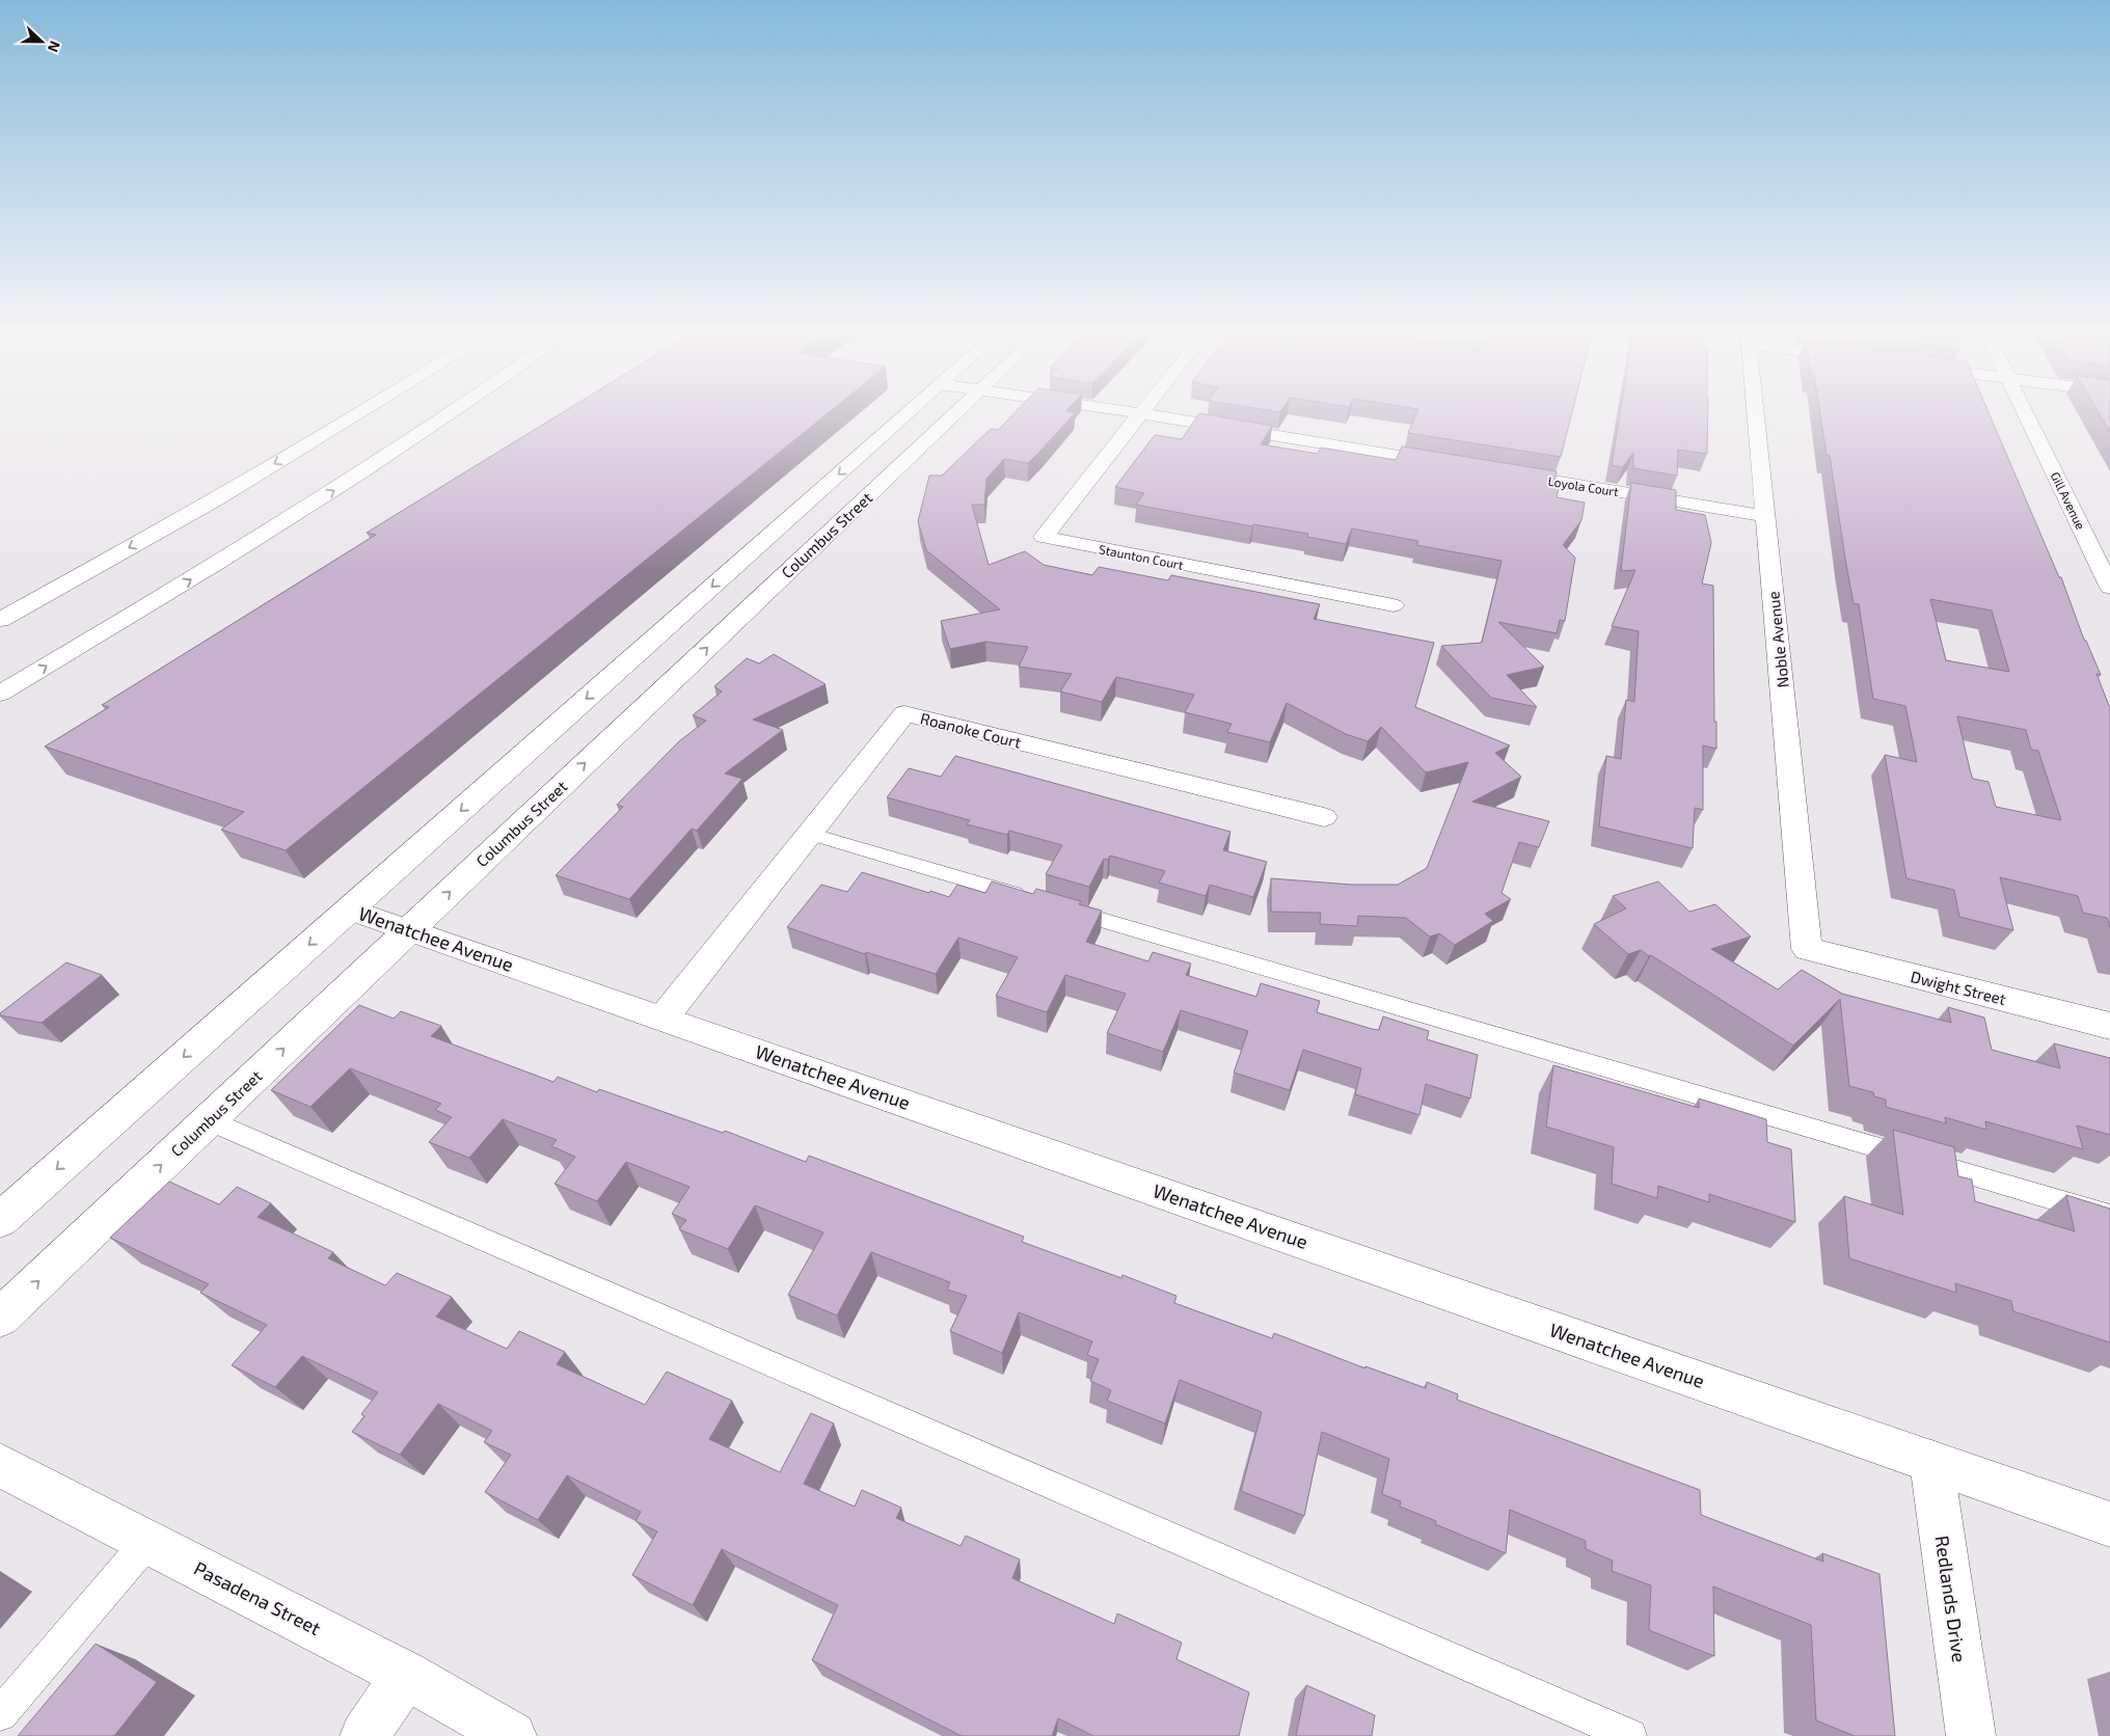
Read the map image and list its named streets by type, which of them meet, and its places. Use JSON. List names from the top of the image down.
{
  "streets": {
    "main road": [
      "Loyola Court",
      "Gill Avenue",
      "Columbus Street",
      "Staunton Court",
      "Noble Avenue",
      "Roanoke Court",
      "Wenatchee Avenue",
      "Dwight Street",
      "Pasadena Street",
      "Redlands Drive"
    ]
  },
  "crossings": [
    ["Loyola Court", "Noble Avenue"],
    ["Columbus Street", "Wenatchee Avenue"],
    ["Noble Avenue", "Dwight Street"],
    ["Roanoke Court", "Wenatchee Avenue"],
    ["Wenatchee Avenue", "Redlands Drive"]
  ],
  "north": "right"
}
